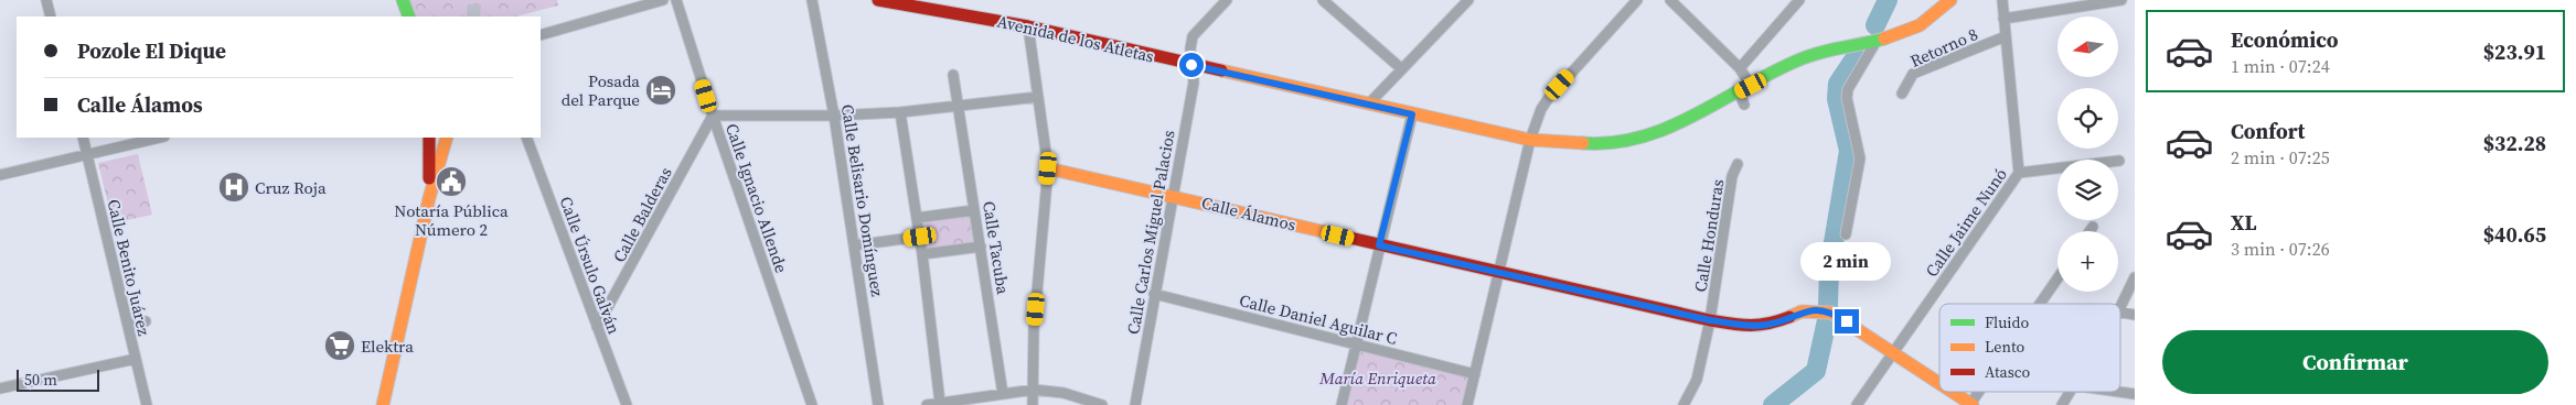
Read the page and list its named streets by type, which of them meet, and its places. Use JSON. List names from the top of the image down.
{
  "streets": {
    "street": [
      "Avenida de los Atletas",
      "Retorno 8",
      "Calle Ignacio Allende",
      "Calle Belisario Domínguez",
      "Calle Álamos",
      "Calle Balderas",
      "Calle Jaime Nunó",
      "Calle Carlos Miguel Palacios",
      "Calle Honduras",
      "Calle Tacuba",
      "Calle Úrsulo Galván",
      "Calle Benito Juárez",
      "Calle Daniel Aguilar C"
    ]
  },
  "crossings": [
    ["Avenida de los Atletas", "Calle Carlos Miguel Palacios"],
    ["Retorno 8", "Calle Jaime Nunó"],
    ["Calle Ignacio Allende", "Calle Balderas"],
    ["Calle Álamos", "Calle Jaime Nunó"],
    ["Calle Álamos", "Calle Carlos Miguel Palacios"],
    ["Calle Álamos", "Calle Honduras"],
    ["Calle Balderas", "Calle Úrsulo Galván"],
    ["Calle Carlos Miguel Palacios", "Calle Daniel Aguilar C"]
  ],
  "parks": ["María Enriqueta"],
  "places": {
    "hotel": ["Posada del Parque"],
    "public building": ["Notaría Pública Número 2"],
    "hospital": ["Cruz Roja"],
    "supermarket": ["Elektra"]
  },
  "legend": ["Fluido", "Lento", "Atasco"],
  "scale_bar": "50 m",
  "north": "left",
  "page": {
    "list": [
      {
        "name": "Económico",
        "note": "1 min · 07:24",
        "value": "$23.91"
      },
      {
        "name": "Confort",
        "note": "2 min · 07:25",
        "value": "$32.28"
      },
      {
        "name": "XL",
        "note": "3 min · 07:26",
        "value": "$40.65"
      }
    ],
    "map_buttons": "+",
    "banner": ["Pozole El Dique", "Calle Álamos"],
    "bubble": "2 min",
    "buttons": "Confirmar",
    "scale": "50 m"
  }
}
